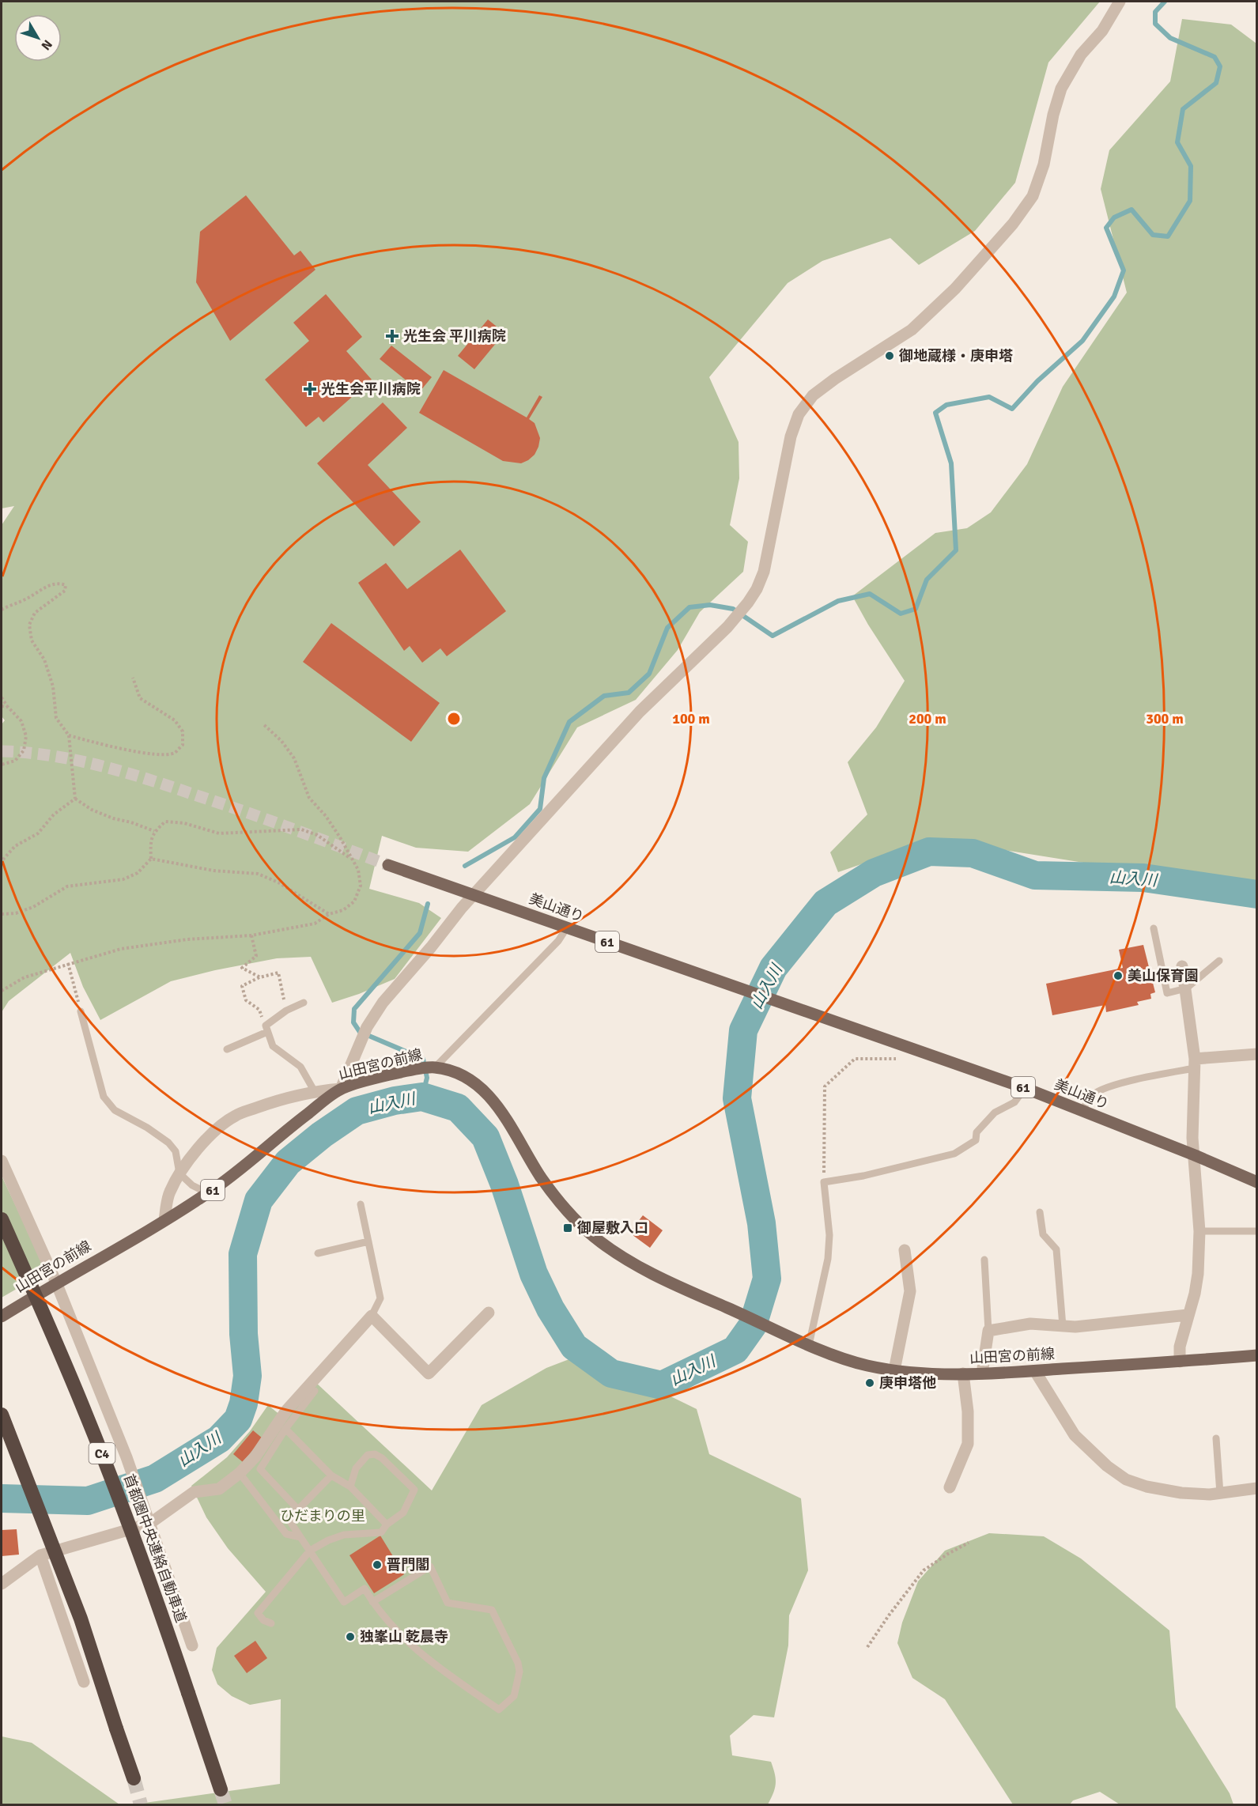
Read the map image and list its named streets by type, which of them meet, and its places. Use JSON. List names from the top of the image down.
{
  "streets": {
    "highway": ["C4", "首都圏中央連絡自動車道"],
    "main road": ["美山通り", "61", "山田宮の前線"]
  },
  "crossings": [
    ["61", "山田宮の前線"]
  ],
  "water": ["山入川"],
  "parks": ["ひだまりの里"],
  "places": {
    "health": ["光生会 平川病院", "光生会平川病院"],
    "other": [
      "御地蔵様・庚申塔",
      "美山保育園",
      "庚申塔他",
      "晋門閣",
      "独峯山 乾晨寺"
    ],
    "transit": ["御屋敷入口"]
  },
  "north": "bottom right",
  "rings": ["100 m", "200 m", "300 m"]
}
